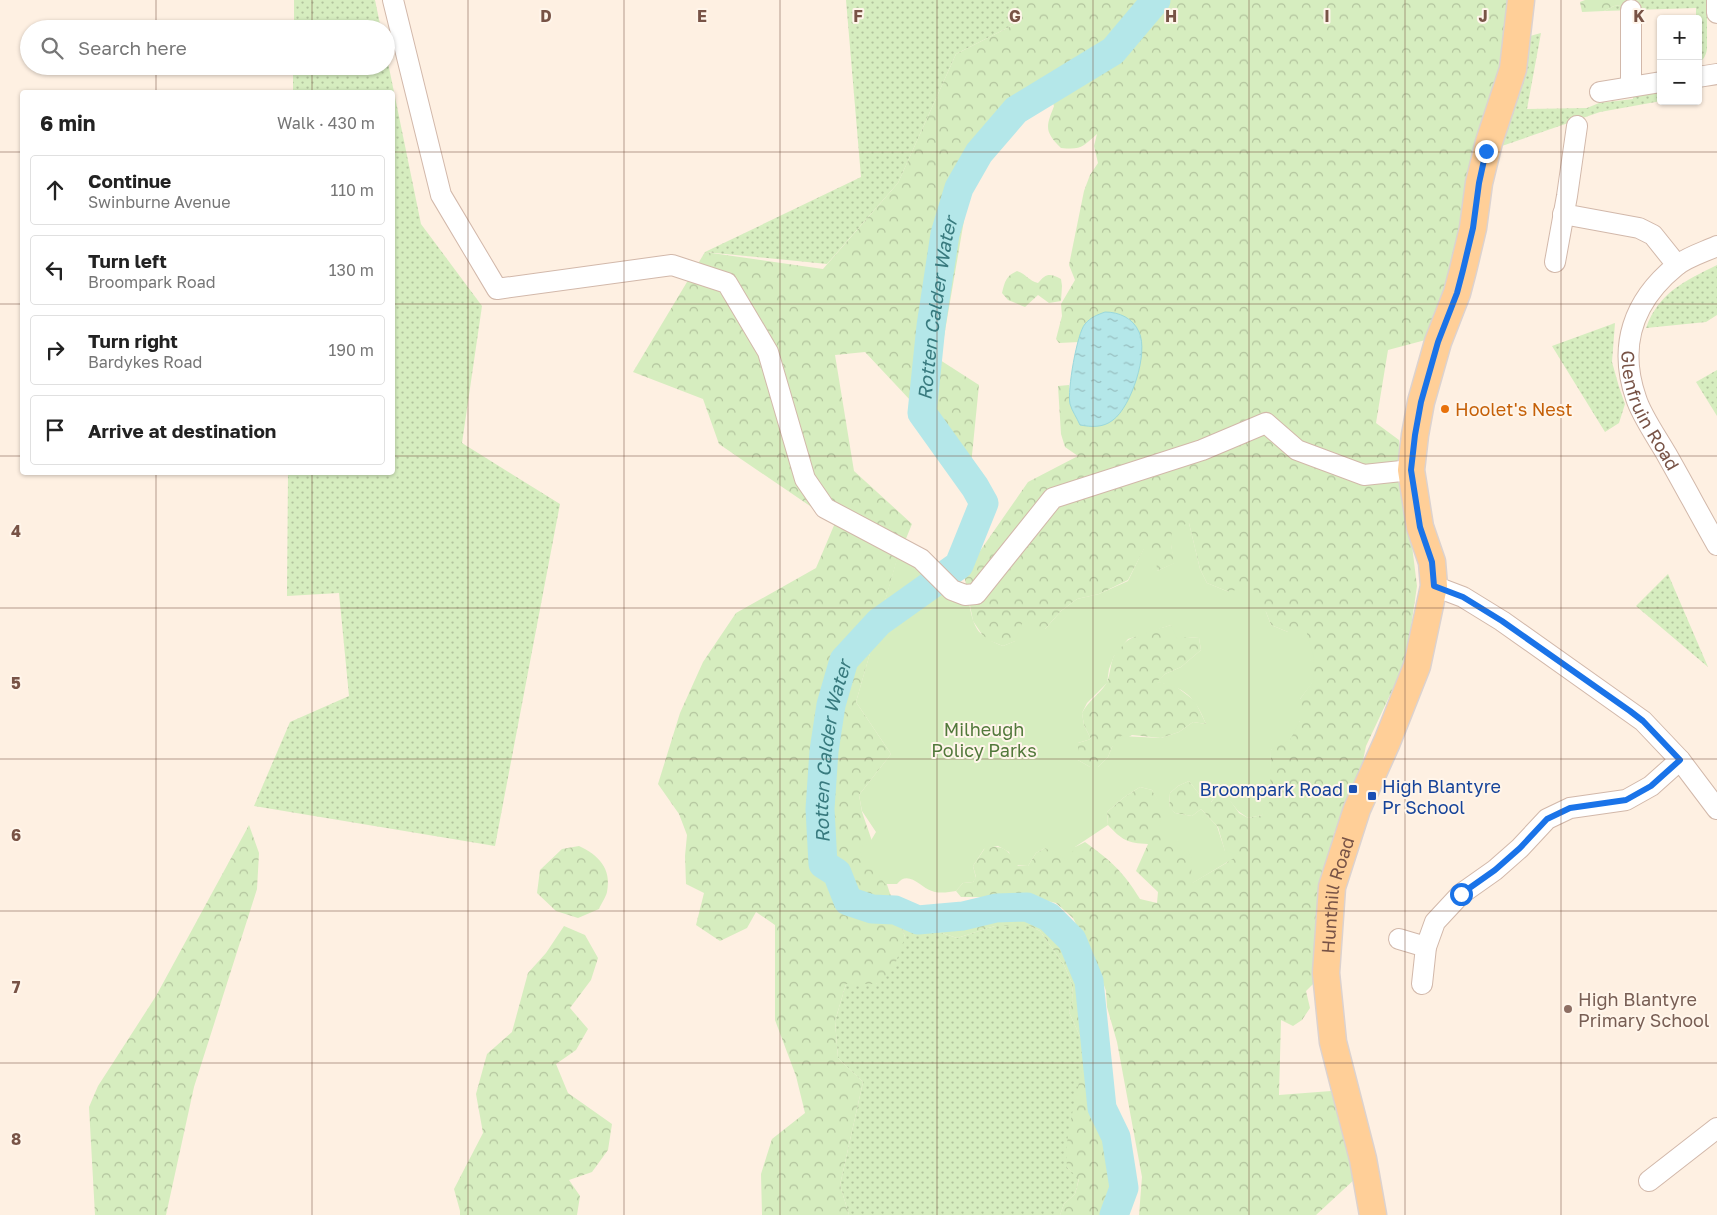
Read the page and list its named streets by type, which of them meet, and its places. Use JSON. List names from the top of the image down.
{
  "streets": {
    "main road": ["Hunthill Road"],
    "street": ["Glenfruin Road"]
  },
  "water": ["Rotten Calder Water"],
  "parks": ["Milheugh Policy Parks"],
  "places": {
    "other": ["Hoolet's Nest", "High Blantyre Primary School"],
    "transit": ["Broompark Road", "High Blantyre Pr School"]
  },
  "page": {
    "map_buttons": ["+", "−"],
    "search": "Search here",
    "heading": ["6 min", "Walk · 430 m"],
    "list": [
      ["Continue", "Swinburne Avenue", "110 m"],
      ["Turn left", "Broompark Road", "130 m"],
      ["Turn right", "Bardykes Road", "190 m"],
      "Arrive at destination"
    ]
  },
  "grid": {
    "columns": [
      "D",
      "E",
      "F",
      "G",
      "H",
      "I",
      "J",
      "K"
    ],
    "rows": [
      "4",
      "5",
      "6",
      "7",
      "8"
    ]
  }
}
